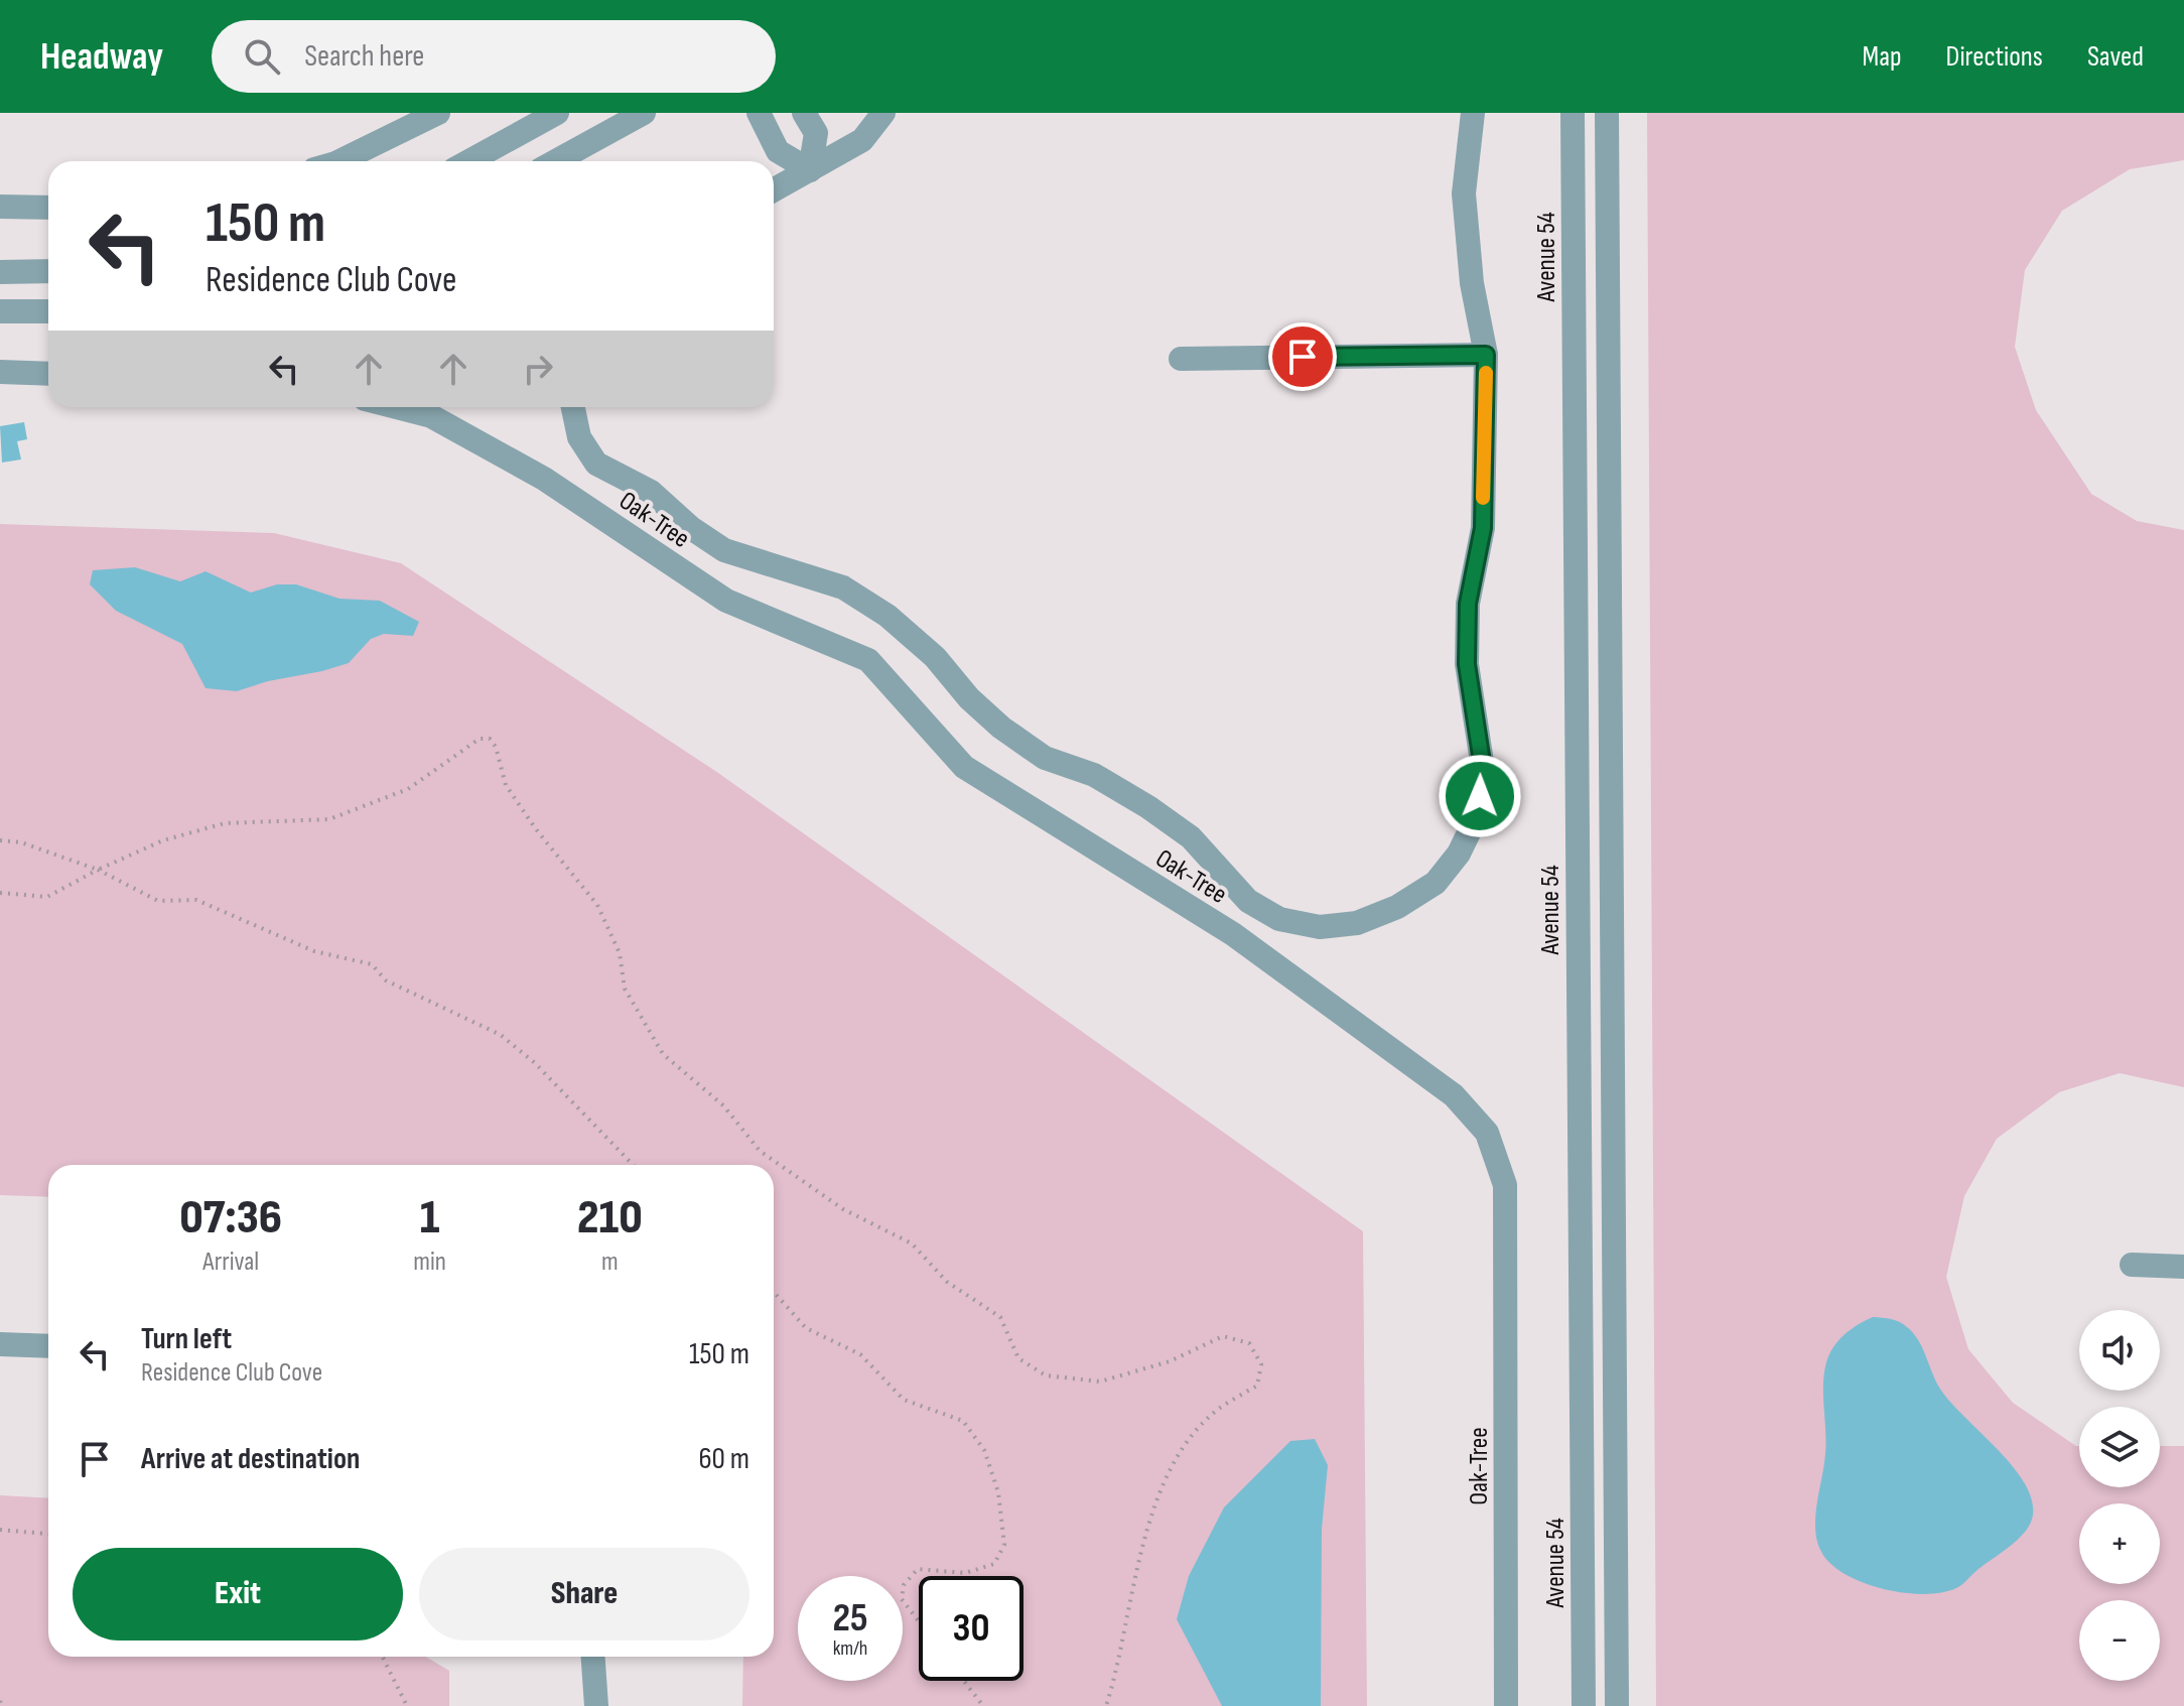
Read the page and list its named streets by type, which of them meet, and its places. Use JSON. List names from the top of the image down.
{
  "streets": {
    "street": ["Avenue 54", "Oak-Tree"]
  },
  "page": {
    "header": "Headway",
    "search": "Search here",
    "nav": ["Map", "Directions", "Saved"],
    "turn": ["150 m", "Residence Club Cove"],
    "eta": [
      "07:36",
      "Arrival",
      "1",
      "min",
      "210",
      "m"
    ],
    "list": [
      {
        "name": "Turn left",
        "note": "Residence Club Cove",
        "value": "150 m"
      },
      {
        "name": "Arrive at destination",
        "value": "60 m"
      }
    ],
    "map_buttons": ["+", "−"],
    "buttons": ["Exit", "Share"],
    "speed": "25 km/h",
    "limit": "30"
  }
}
